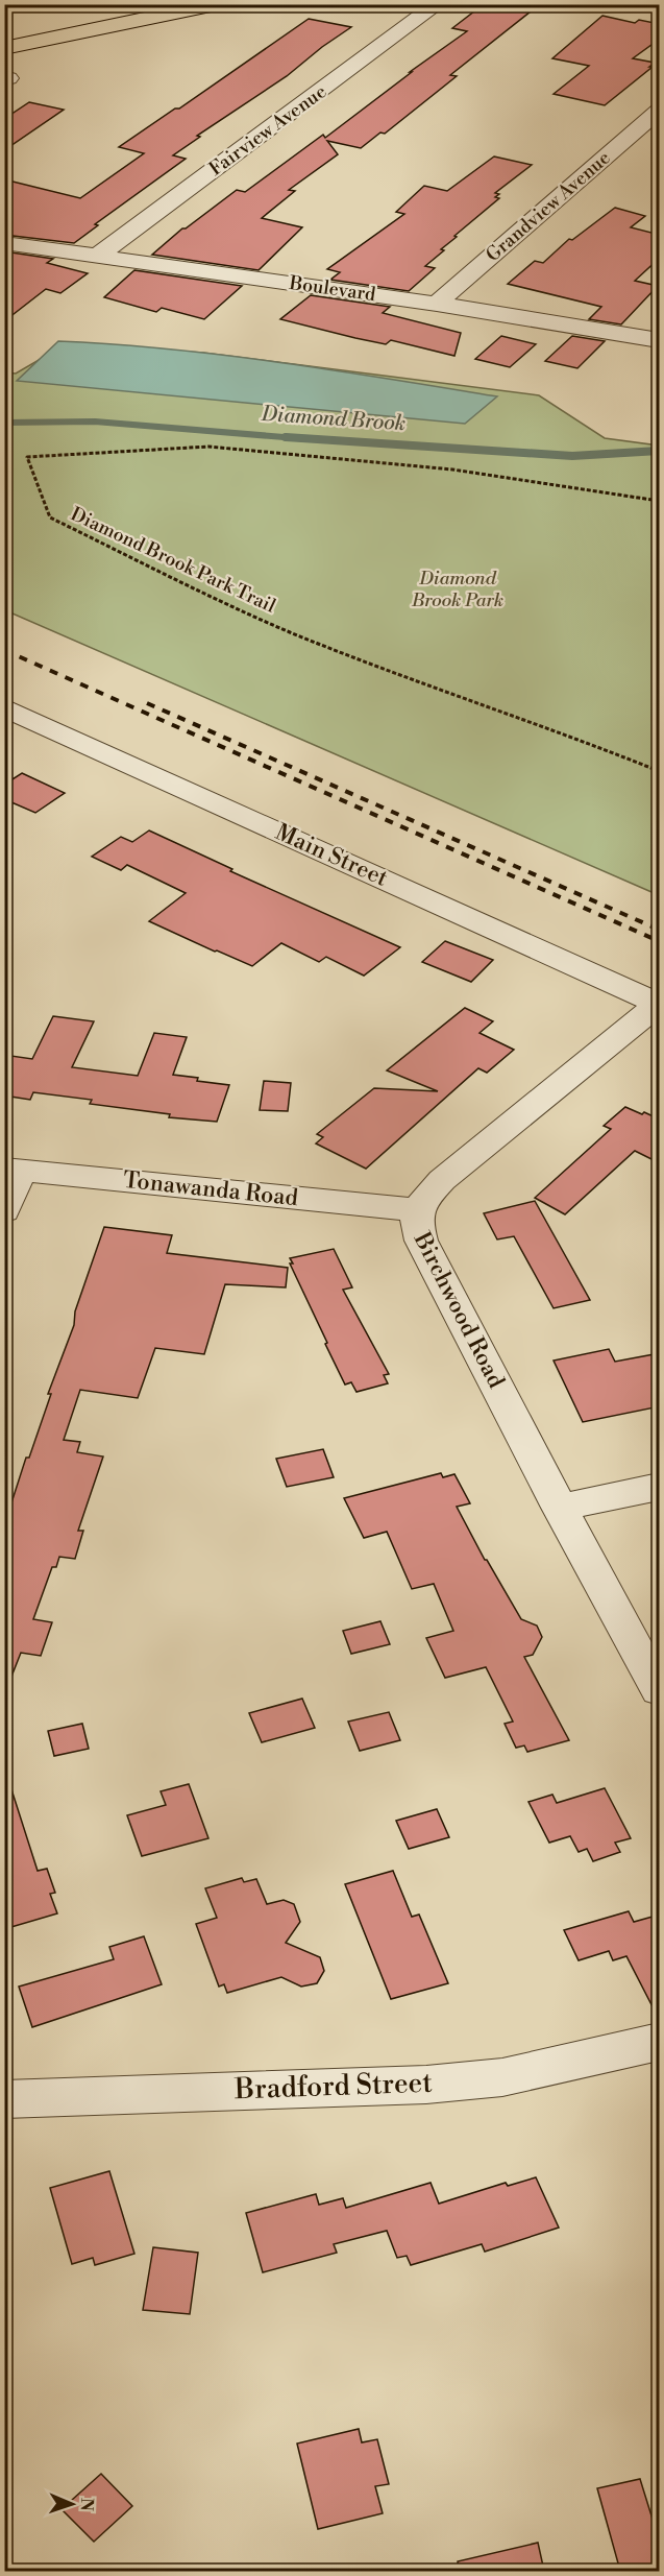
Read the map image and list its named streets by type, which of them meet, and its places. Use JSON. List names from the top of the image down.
{
  "streets": {
    "street": [
      "Fairview Avenue",
      "Grandview Avenue",
      "Boulevard",
      "Main Street",
      "Tonawanda Road",
      "Birchwood Road",
      "Bradford Street"
    ],
    "path": ["Diamond Brook Park Trail"]
  },
  "crossings": [
    ["Fairview Avenue", "Boulevard"],
    ["Grandview Avenue", "Boulevard"],
    ["Main Street", "Birchwood Road"],
    ["Tonawanda Road", "Birchwood Road"]
  ],
  "water": ["Diamond Brook"],
  "parks": ["Diamond Brook Park"],
  "north": "right"
}
